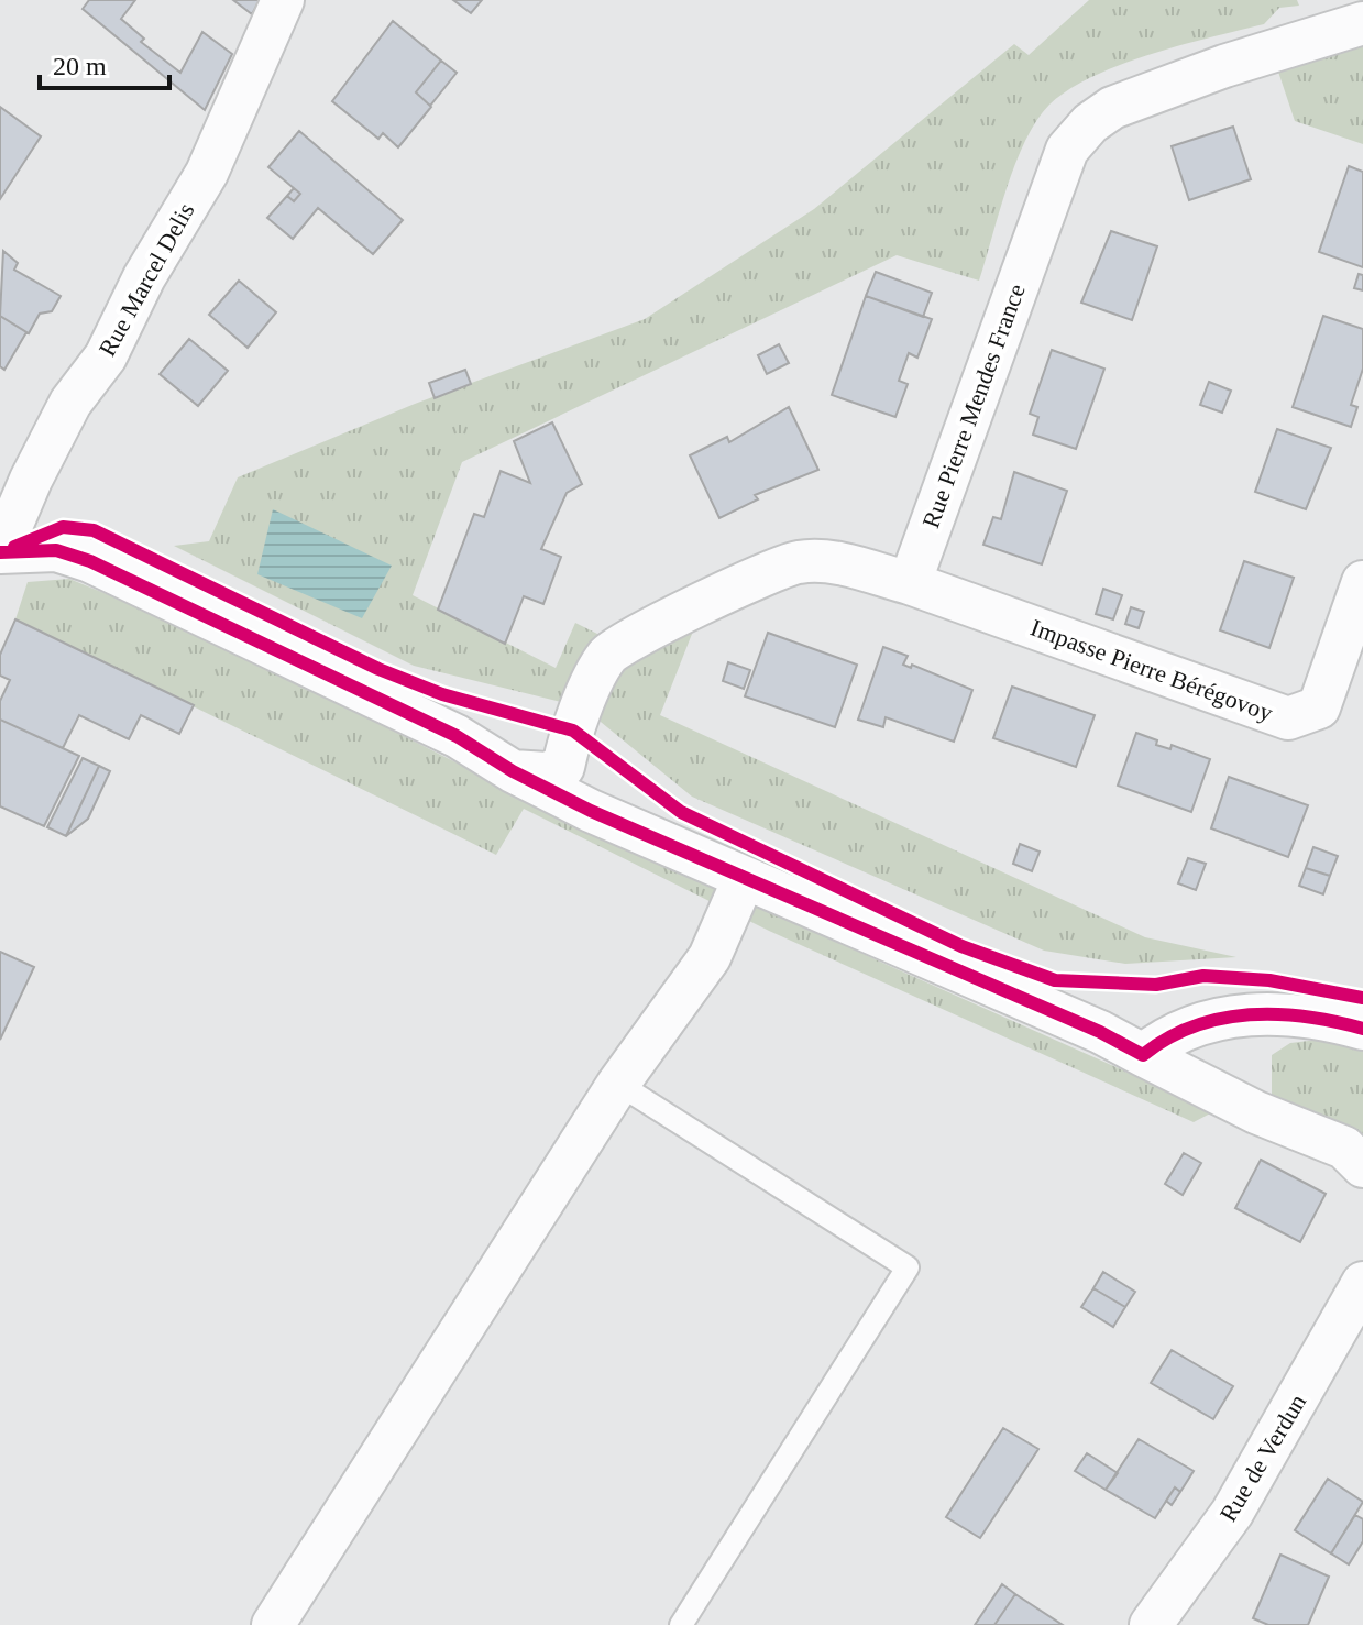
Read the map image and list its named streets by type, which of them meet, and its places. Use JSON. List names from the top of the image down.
{
  "streets": {
    "street": [
      "Rue Marcel Delis",
      "Rue Pierre Mendes France",
      "Impasse Pierre Bérégovoy",
      "Rue de Verdun"
    ]
  },
  "crossings": [
    ["Rue Pierre Mendes France", "Impasse Pierre Bérégovoy"]
  ],
  "scale_bar": "20 m"
}
